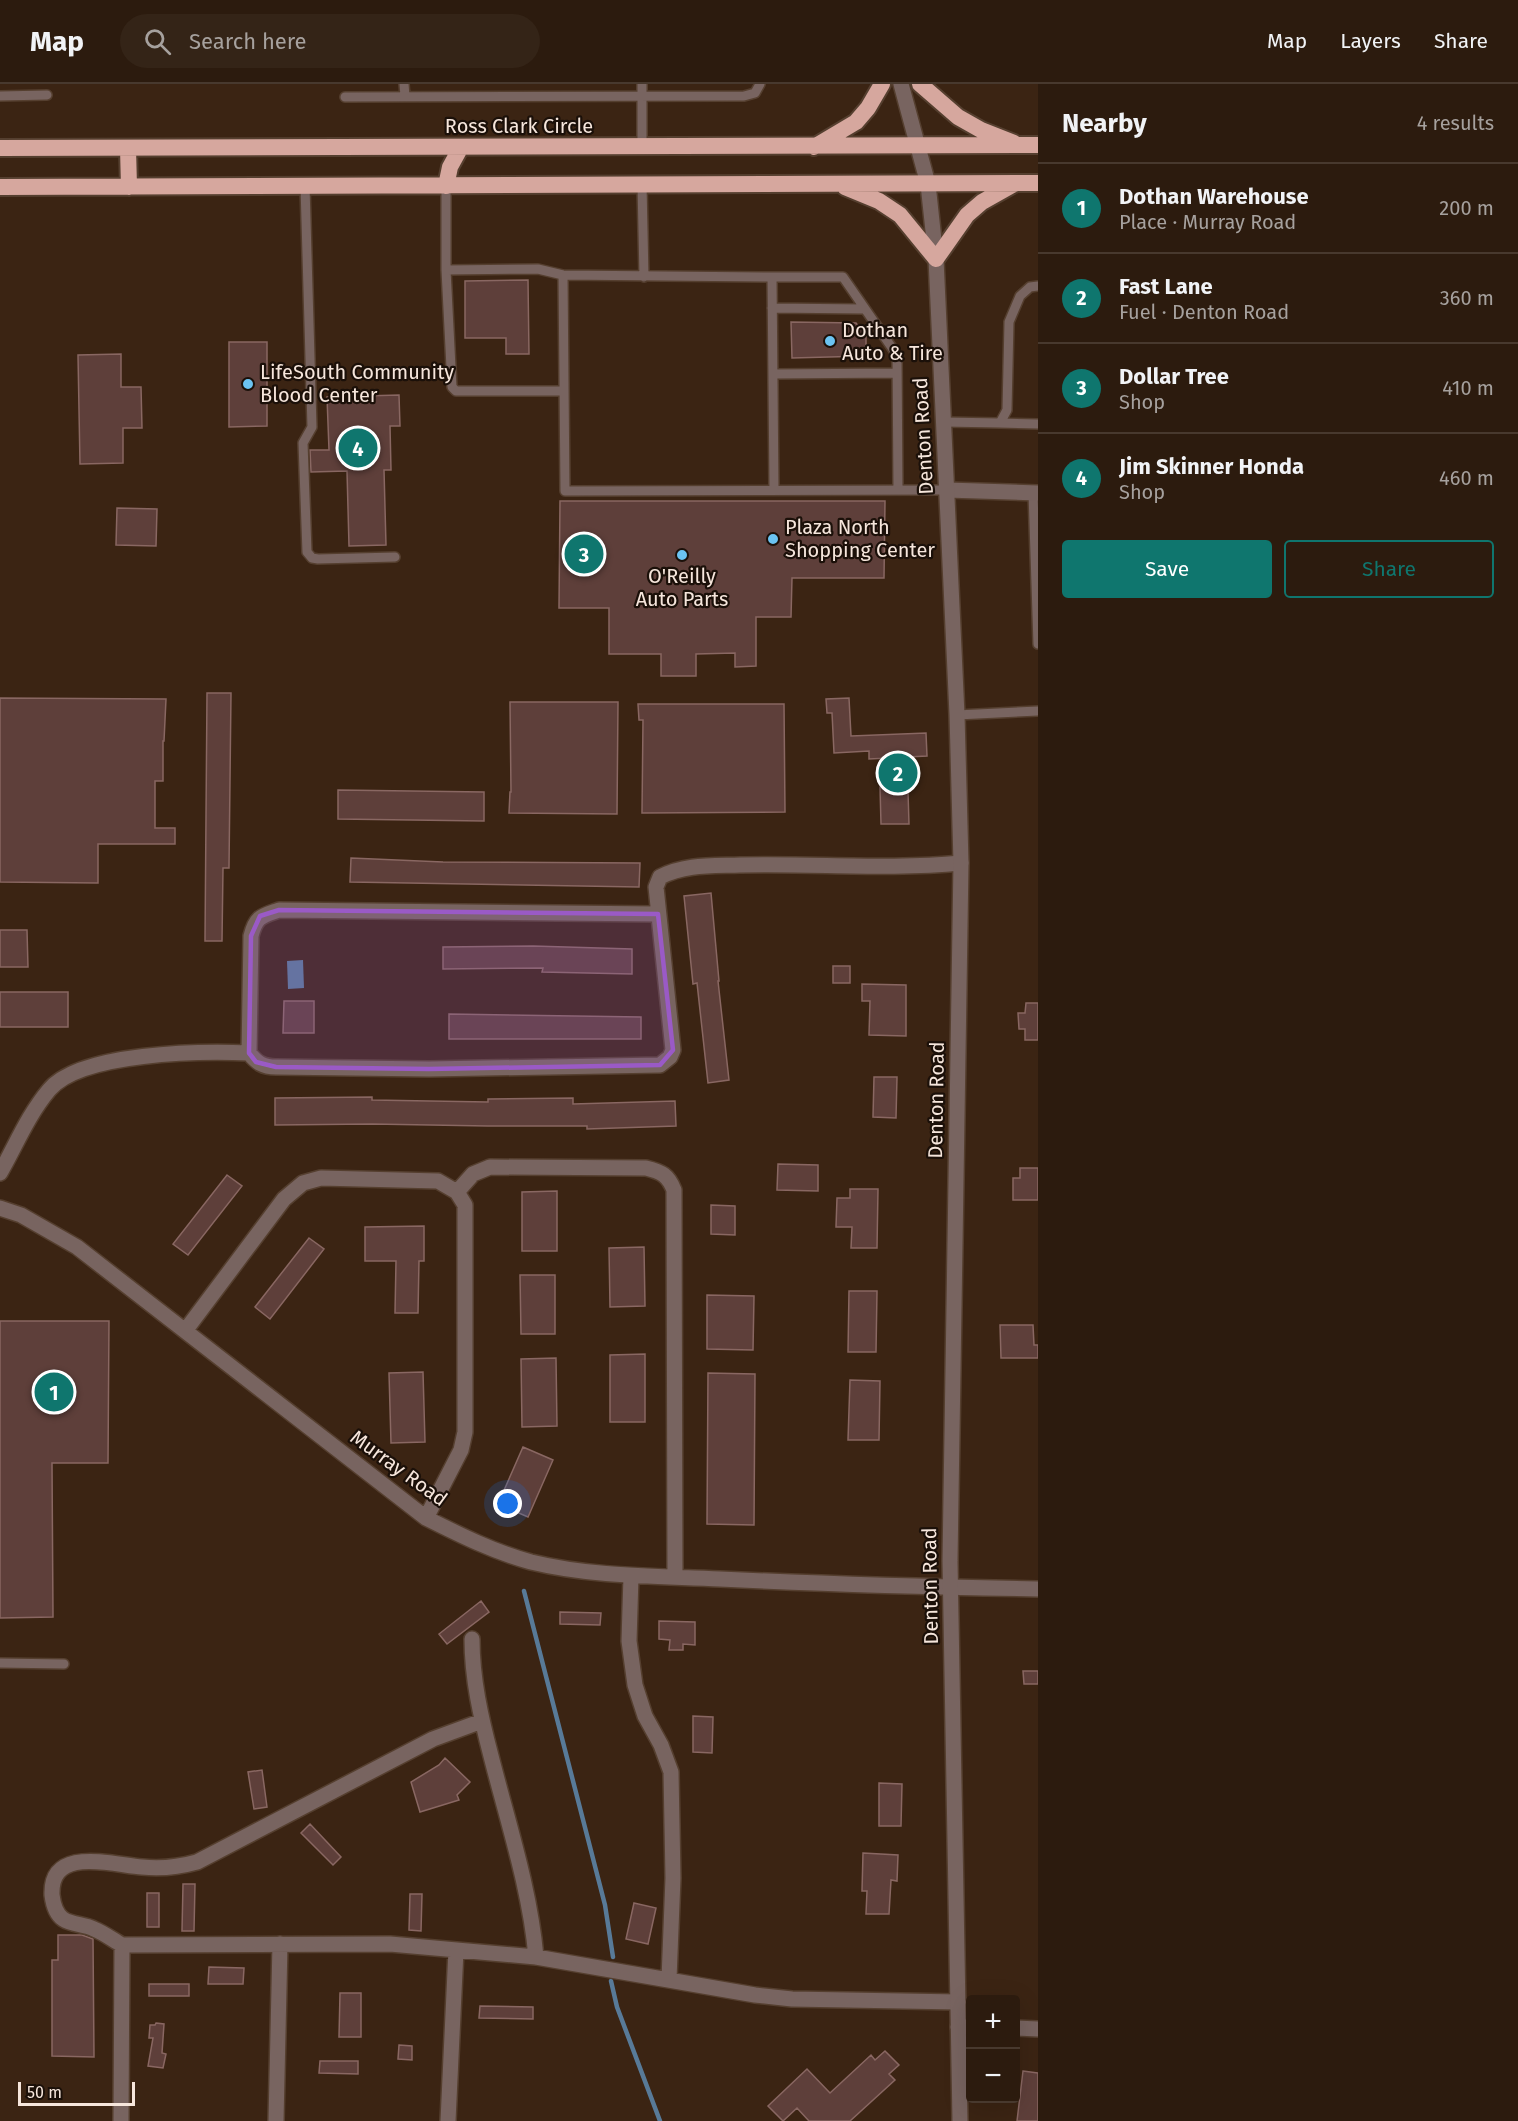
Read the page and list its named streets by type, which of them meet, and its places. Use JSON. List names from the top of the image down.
{
  "streets": {
    "highway": ["Ross Clark Circle"],
    "street": ["Denton Road", "Murray Road"]
  },
  "crossings": [
    ["Ross Clark Circle", "Denton Road"],
    ["Denton Road", "Murray Road"]
  ],
  "places": [
    "Dothan Auto & Tire",
    "LifeSouth Community Blood Center",
    "Plaza North Shopping Center",
    "O'Reilly Auto Parts"
  ],
  "scale_bar": "50 m",
  "page": {
    "header": "Map",
    "search": "Search here",
    "nav": ["Map", "Layers", "Share"],
    "heading": ["Nearby", "4 results"],
    "list": [
      {
        "mark": "1",
        "name": "Dothan Warehouse",
        "note": "Place · Murray Road",
        "value": "200 m"
      },
      {
        "mark": "2",
        "name": "Fast Lane",
        "note": "Fuel · Denton Road",
        "value": "360 m"
      },
      {
        "mark": "3",
        "name": "Dollar Tree",
        "note": "Shop",
        "value": "410 m"
      },
      {
        "mark": "4",
        "name": "Jim Skinner Honda",
        "note": "Shop",
        "value": "460 m"
      }
    ],
    "pins": [
      "4",
      "3",
      "2",
      "1"
    ],
    "buttons": ["Save", "Share"],
    "map_buttons": ["+", "−"],
    "scale": "50 m"
  }
}
